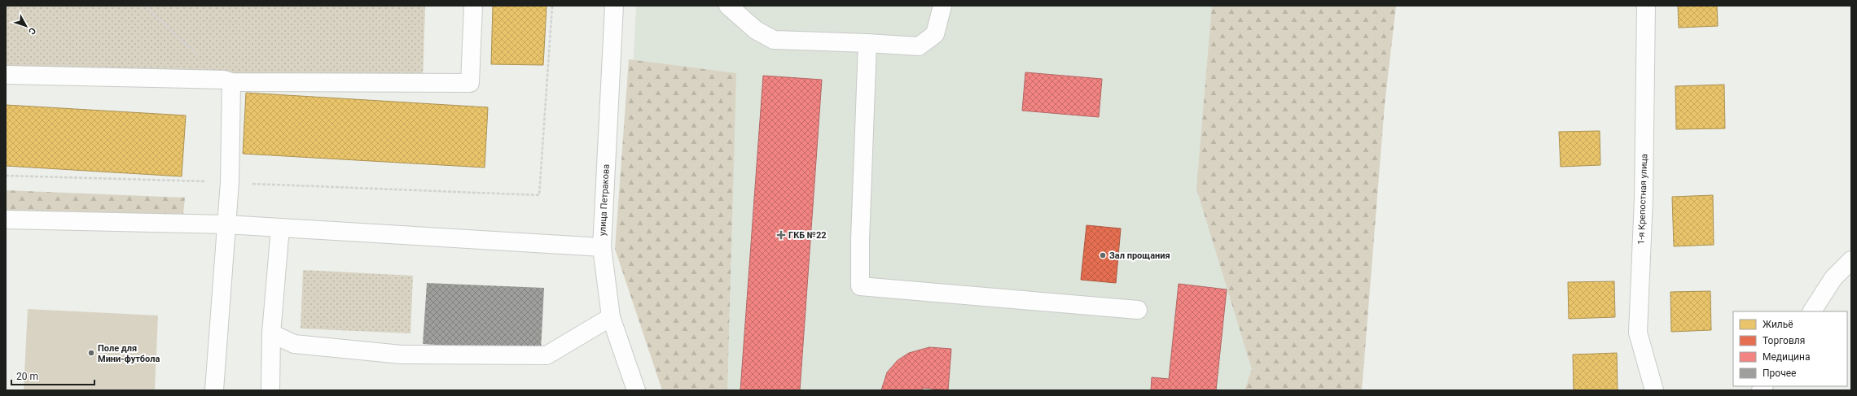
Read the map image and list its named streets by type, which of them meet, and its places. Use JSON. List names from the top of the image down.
{
  "streets": {
    "street": ["1-я Крепостная улица", "улица Петракова"]
  },
  "places": {
    "health": ["ГКБ №22"],
    "other": ["Зал прощания", "Поле для Мини-футбола"]
  },
  "legend": [
    "Жильё",
    "Торговля",
    "Медицина",
    "Прочее"
  ],
  "scale_bar": "20 m",
  "north": "bottom right"
}
